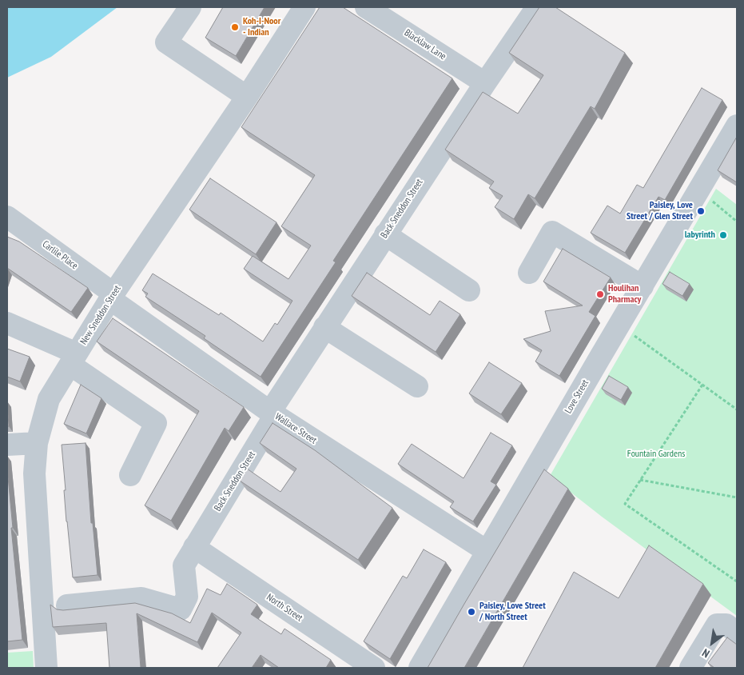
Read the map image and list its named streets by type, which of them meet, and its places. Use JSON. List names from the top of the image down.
{
  "streets": {
    "street": [
      "Blacklaw Lane",
      "Back Sneddon Street",
      "Carlile Place",
      "New Sneddon Street",
      "Love Street",
      "Wallace Street",
      "North Street"
    ]
  },
  "crossings": [
    ["Blacklaw Lane", "Back Sneddon Street"],
    ["Back Sneddon Street", "Wallace Street"],
    ["Back Sneddon Street", "North Street"],
    ["Carlile Place", "New Sneddon Street"],
    ["Carlile Place", "Wallace Street"],
    ["New Sneddon Street", "Wallace Street"],
    ["Love Street", "Wallace Street"]
  ],
  "parks": ["Fountain Gardens"],
  "places": [
    "Koh-I-Noor - Indian",
    "Paisley, Love Street / Glen Street",
    "labyrinth",
    "Houlihan Pharmacy",
    "Paisley, Love Street / North Street"
  ],
  "north": "bottom left"
}
